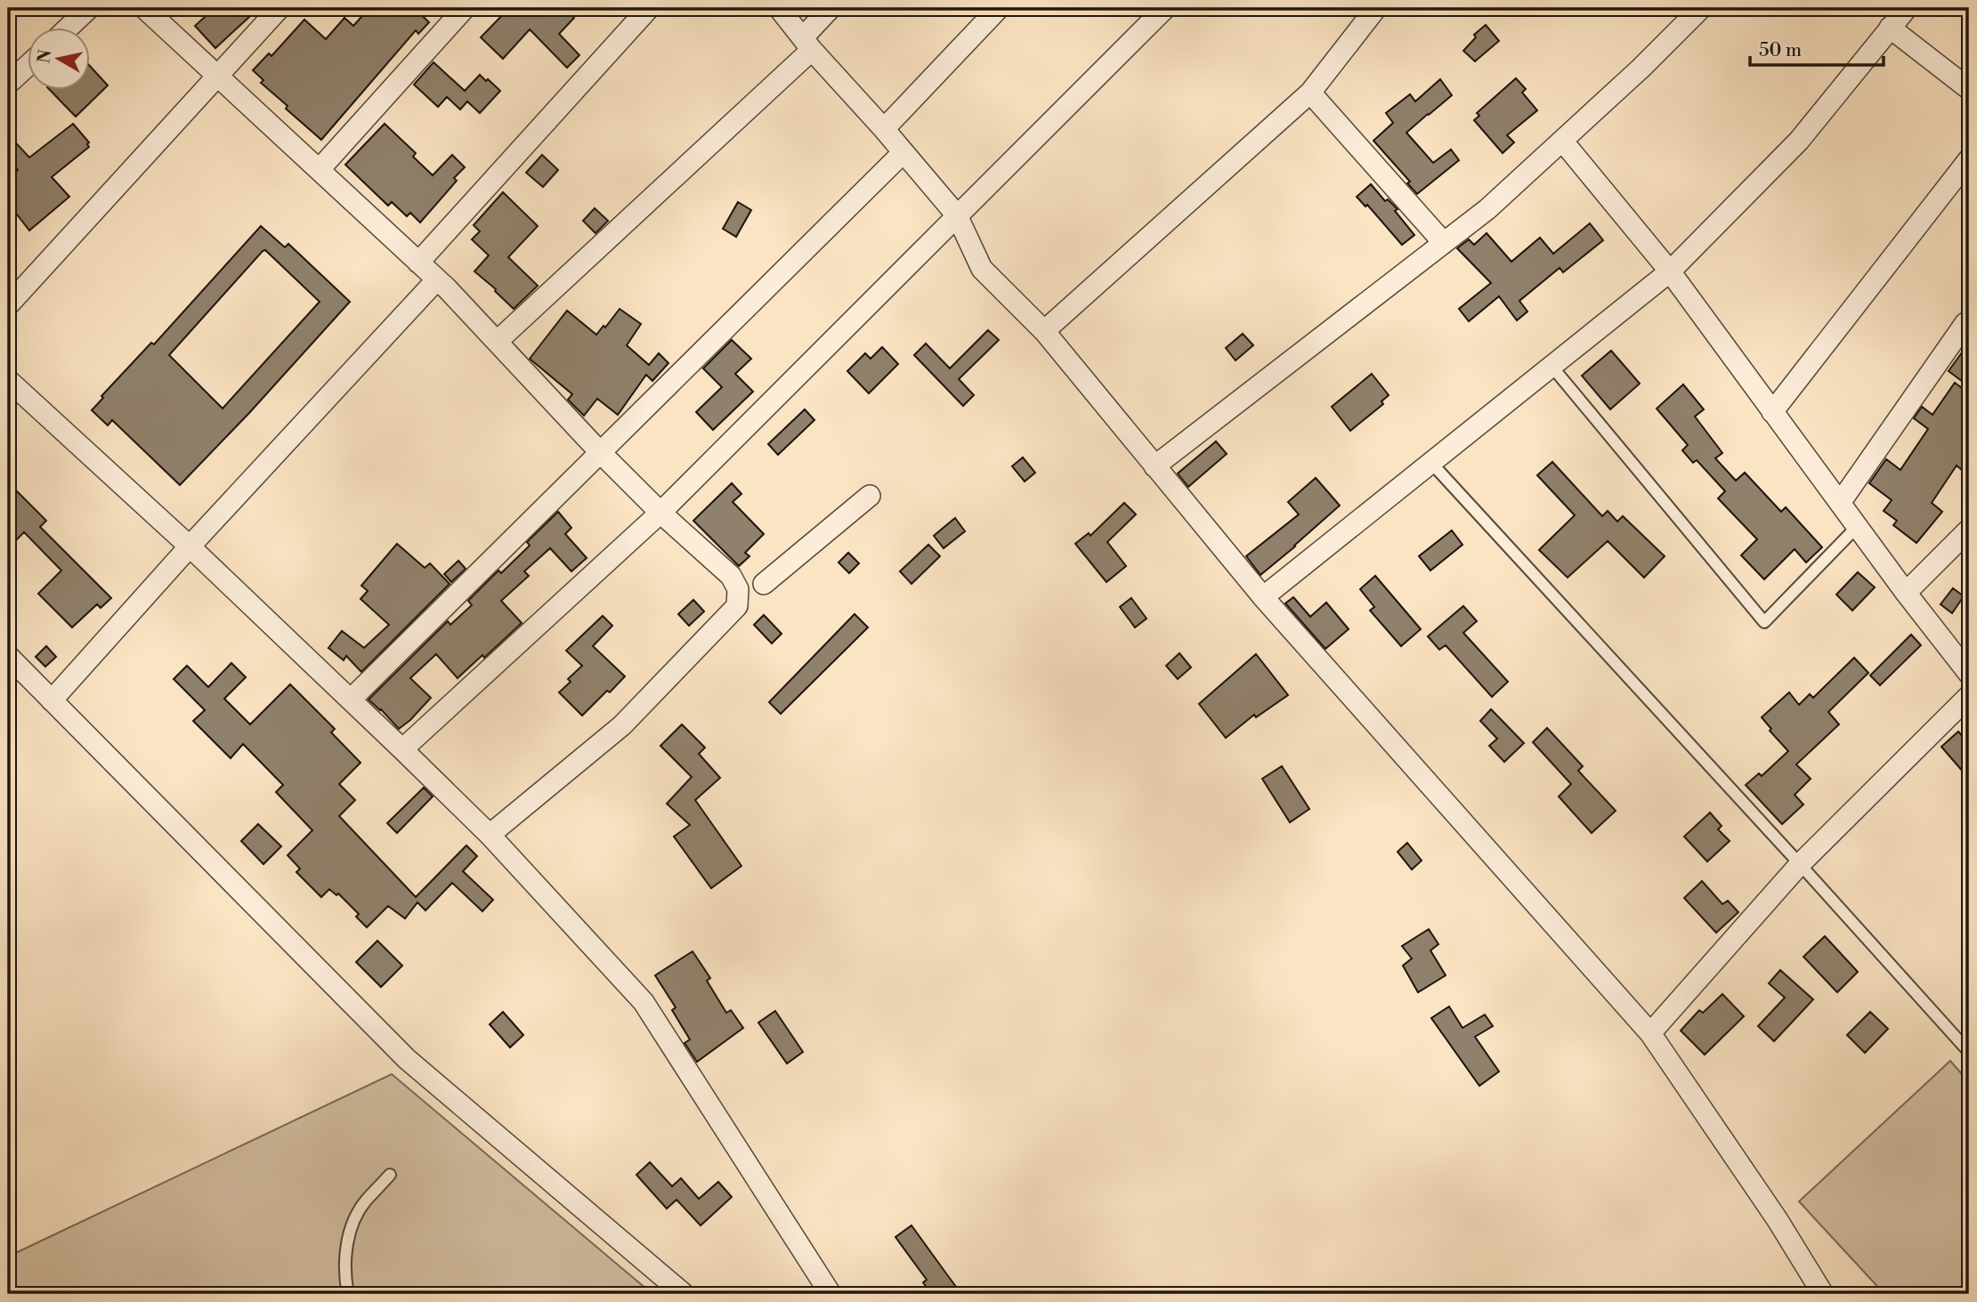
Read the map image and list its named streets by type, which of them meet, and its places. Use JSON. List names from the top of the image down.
{
  "scale_bar": "50 m",
  "north": "left"
}
